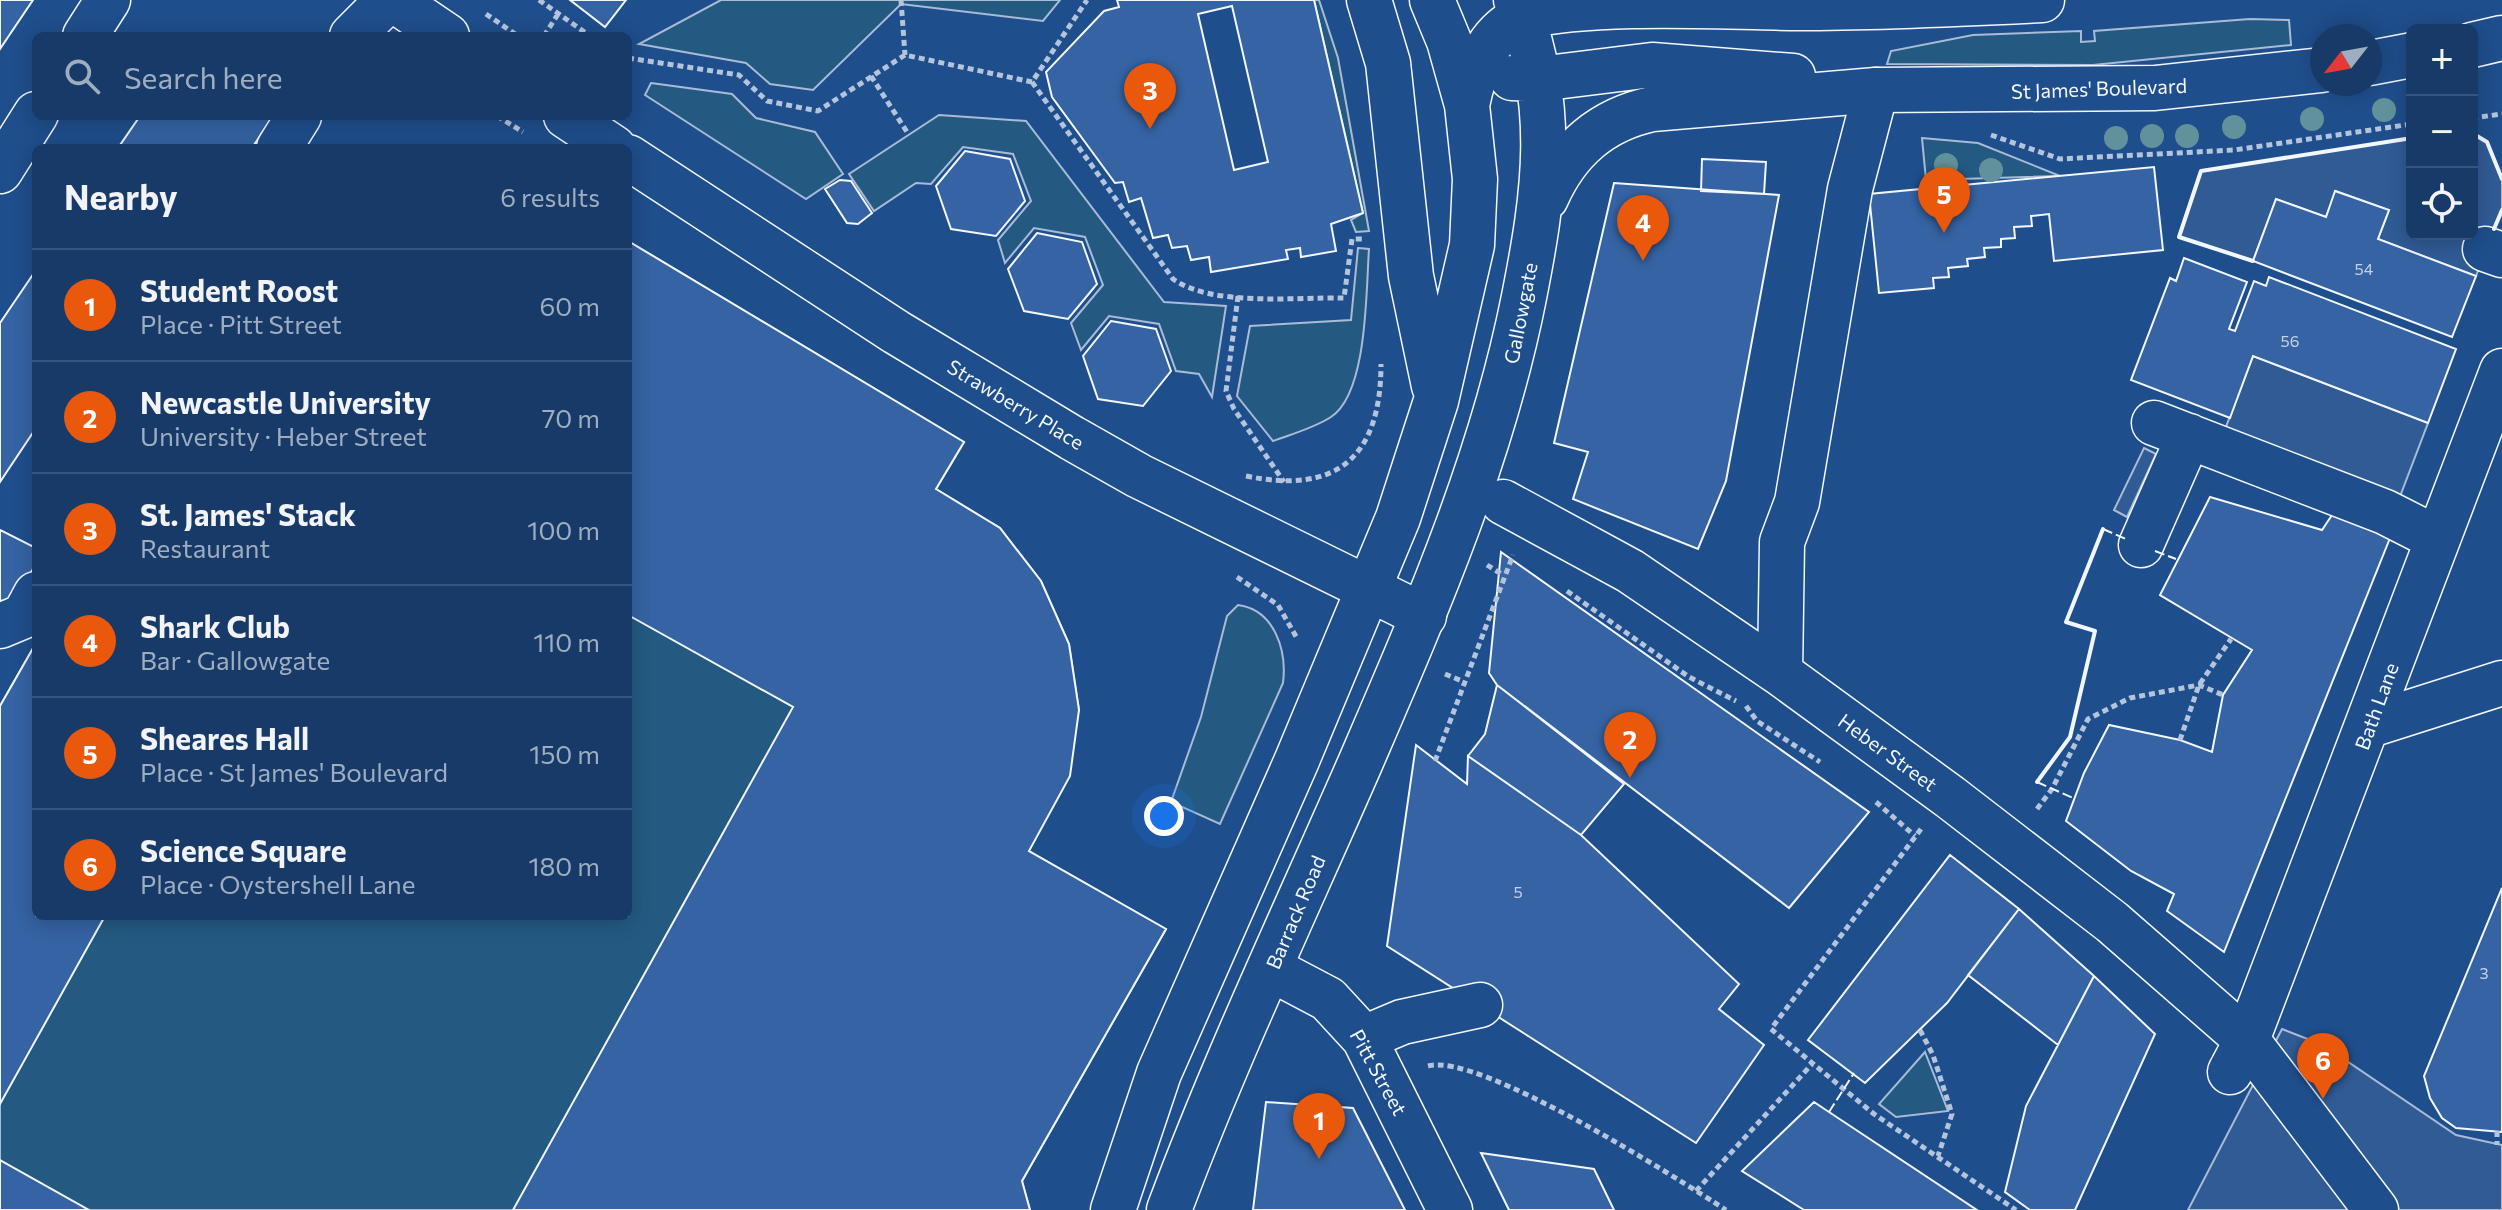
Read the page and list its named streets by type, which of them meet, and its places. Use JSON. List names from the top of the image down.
{
  "streets": {
    "main road": [
      "St James' Boulevard",
      "Gallowgate",
      "Strawberry Place",
      "Bath Lane",
      "Heber Street",
      "Barrack Road",
      "Pitt Street"
    ]
  },
  "crossings": [
    ["St James' Boulevard", "Gallowgate"],
    ["Gallowgate", "Strawberry Place"],
    ["Gallowgate", "Barrack Road"],
    ["Strawberry Place", "Barrack Road"],
    ["Bath Lane", "Heber Street"],
    ["Barrack Road", "Pitt Street"]
  ],
  "house_numbers": [
    "54",
    "56",
    "5",
    "3"
  ],
  "north": "bottom left",
  "page": {
    "map_buttons": ["+", "−"],
    "search": "Search here",
    "pins": [
      "3",
      "5",
      "4",
      "2",
      "6",
      "1"
    ],
    "heading": ["Nearby", "6 results"],
    "list": [
      {
        "mark": "1",
        "name": "Student Roost",
        "note": "Place · Pitt Street",
        "value": "60 m"
      },
      {
        "mark": "2",
        "name": "Newcastle University",
        "note": "University · Heber Street",
        "value": "70 m"
      },
      {
        "mark": "3",
        "name": "St. James' Stack",
        "note": "Restaurant",
        "value": "100 m"
      },
      {
        "mark": "4",
        "name": "Shark Club",
        "note": "Bar · Gallowgate",
        "value": "110 m"
      },
      {
        "mark": "5",
        "name": "Sheares Hall",
        "note": "Place · St James' Boulevard",
        "value": "150 m"
      },
      {
        "mark": "6",
        "name": "Science Square",
        "note": "Place · Oystershell Lane",
        "value": "180 m"
      }
    ]
  }
}
